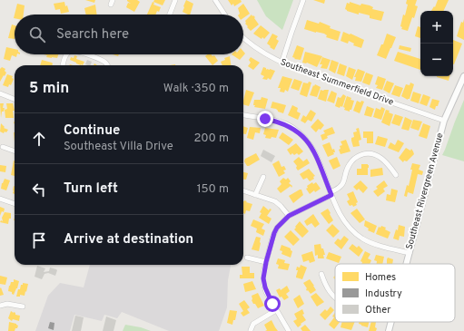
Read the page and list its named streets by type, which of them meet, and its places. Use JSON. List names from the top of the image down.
{
  "streets": {
    "street": ["Southeast Summerfield Drive", "Southeast Rivergreen Avenue"]
  },
  "crossings": [
    ["Southeast Summerfield Drive", "Southeast Rivergreen Avenue"]
  ],
  "legend": ["Homes", "Industry", "Other"],
  "page": {
    "map_buttons": ["+", "−"],
    "search": "Search here",
    "heading": ["5 min", "Walk · 350 m"],
    "list": [
      ["Continue", "Southeast Villa Drive", "200 m"],
      ["Turn left", "150 m"],
      "Arrive at destination"
    ]
  }
}
